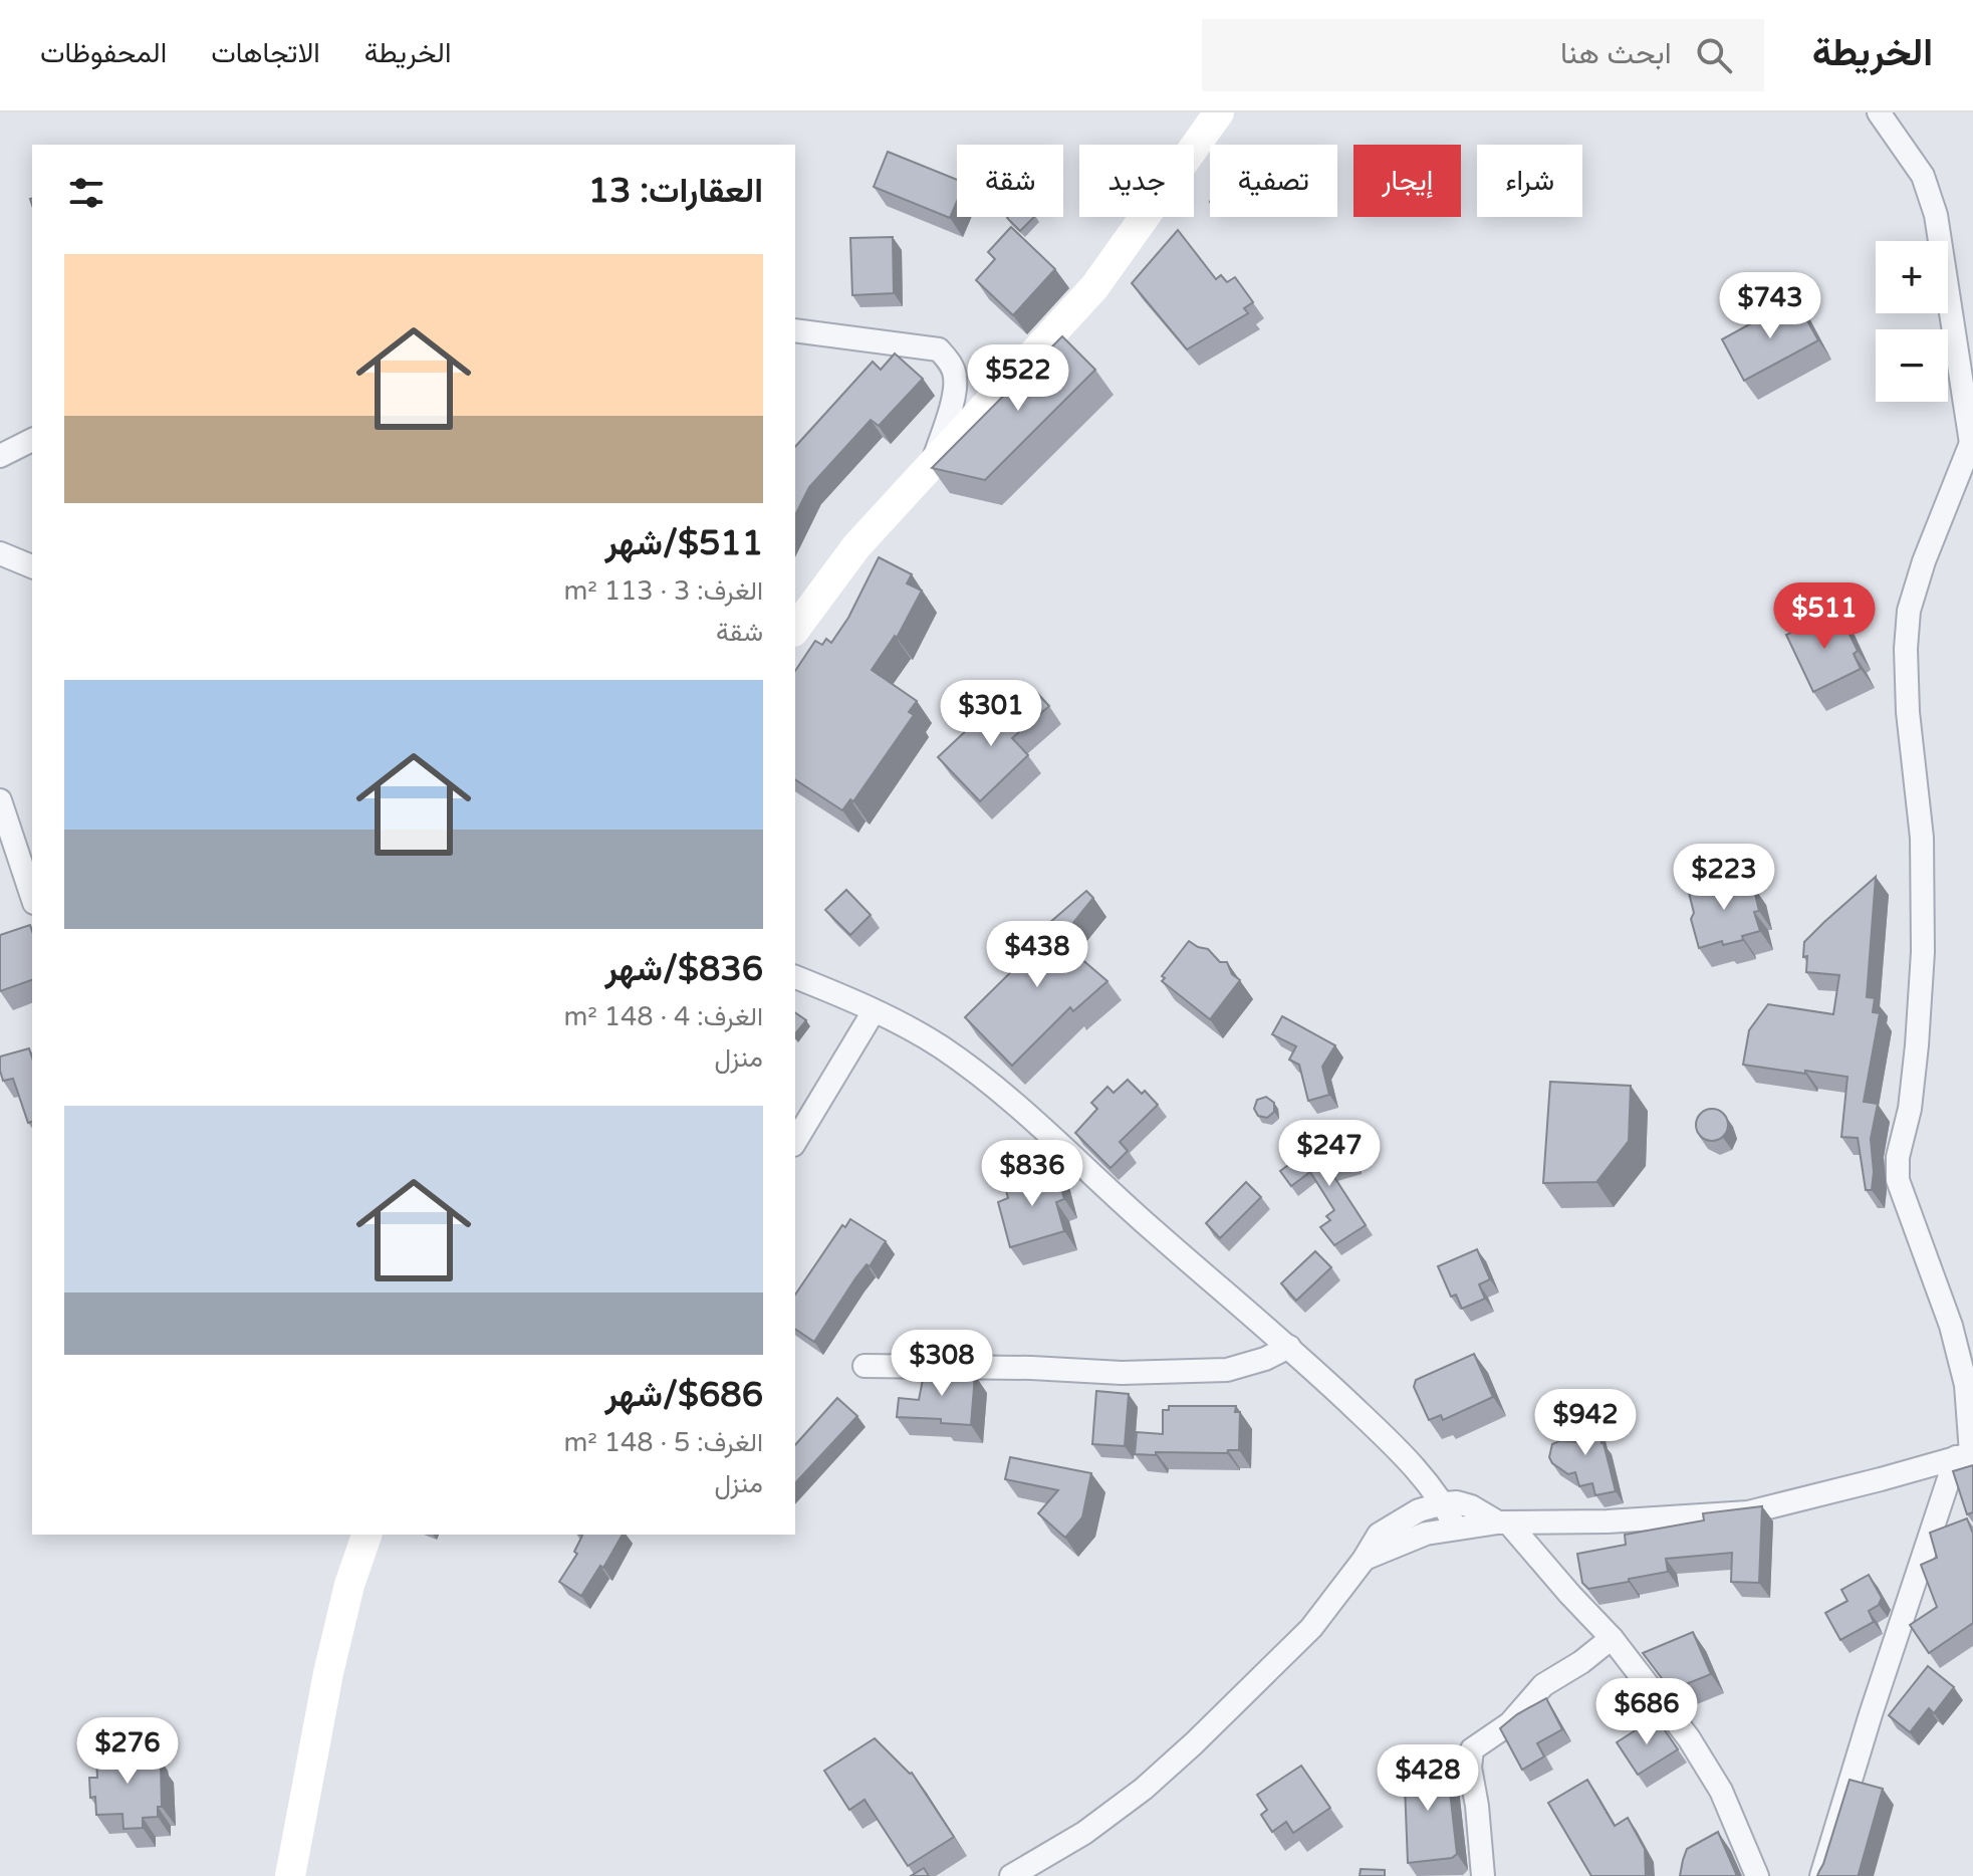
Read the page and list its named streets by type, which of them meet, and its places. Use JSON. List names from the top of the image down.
{
  "page": {
    "header": "الخريطة",
    "search": "ابحث هنا",
    "nav": ["الخريطة", "الاتجاهات", "المحفوظات"],
    "chip": [
      "شراء",
      "إيجار",
      "تصفية",
      "جديد",
      "شقة"
    ],
    "heading": "العقارات: 13",
    "map_buttons": ["+", "−"],
    "list": [
      {
        "name": "$511/شهر",
        "note": "الغرف: 3 · 113 m² · شقة"
      },
      {
        "name": "$836/شهر",
        "note": "الغرف: 4 · 148 m² · منزل"
      },
      {
        "name": "$686/شهر",
        "note": "الغرف: 5 · 148 m² · منزل"
      }
    ],
    "price": [
      "$743",
      "$522",
      "$511",
      "$301",
      "$223",
      "$438",
      "$247",
      "$836",
      "$308",
      "$942",
      "$686",
      "$276",
      "$428"
    ]
  }
}
